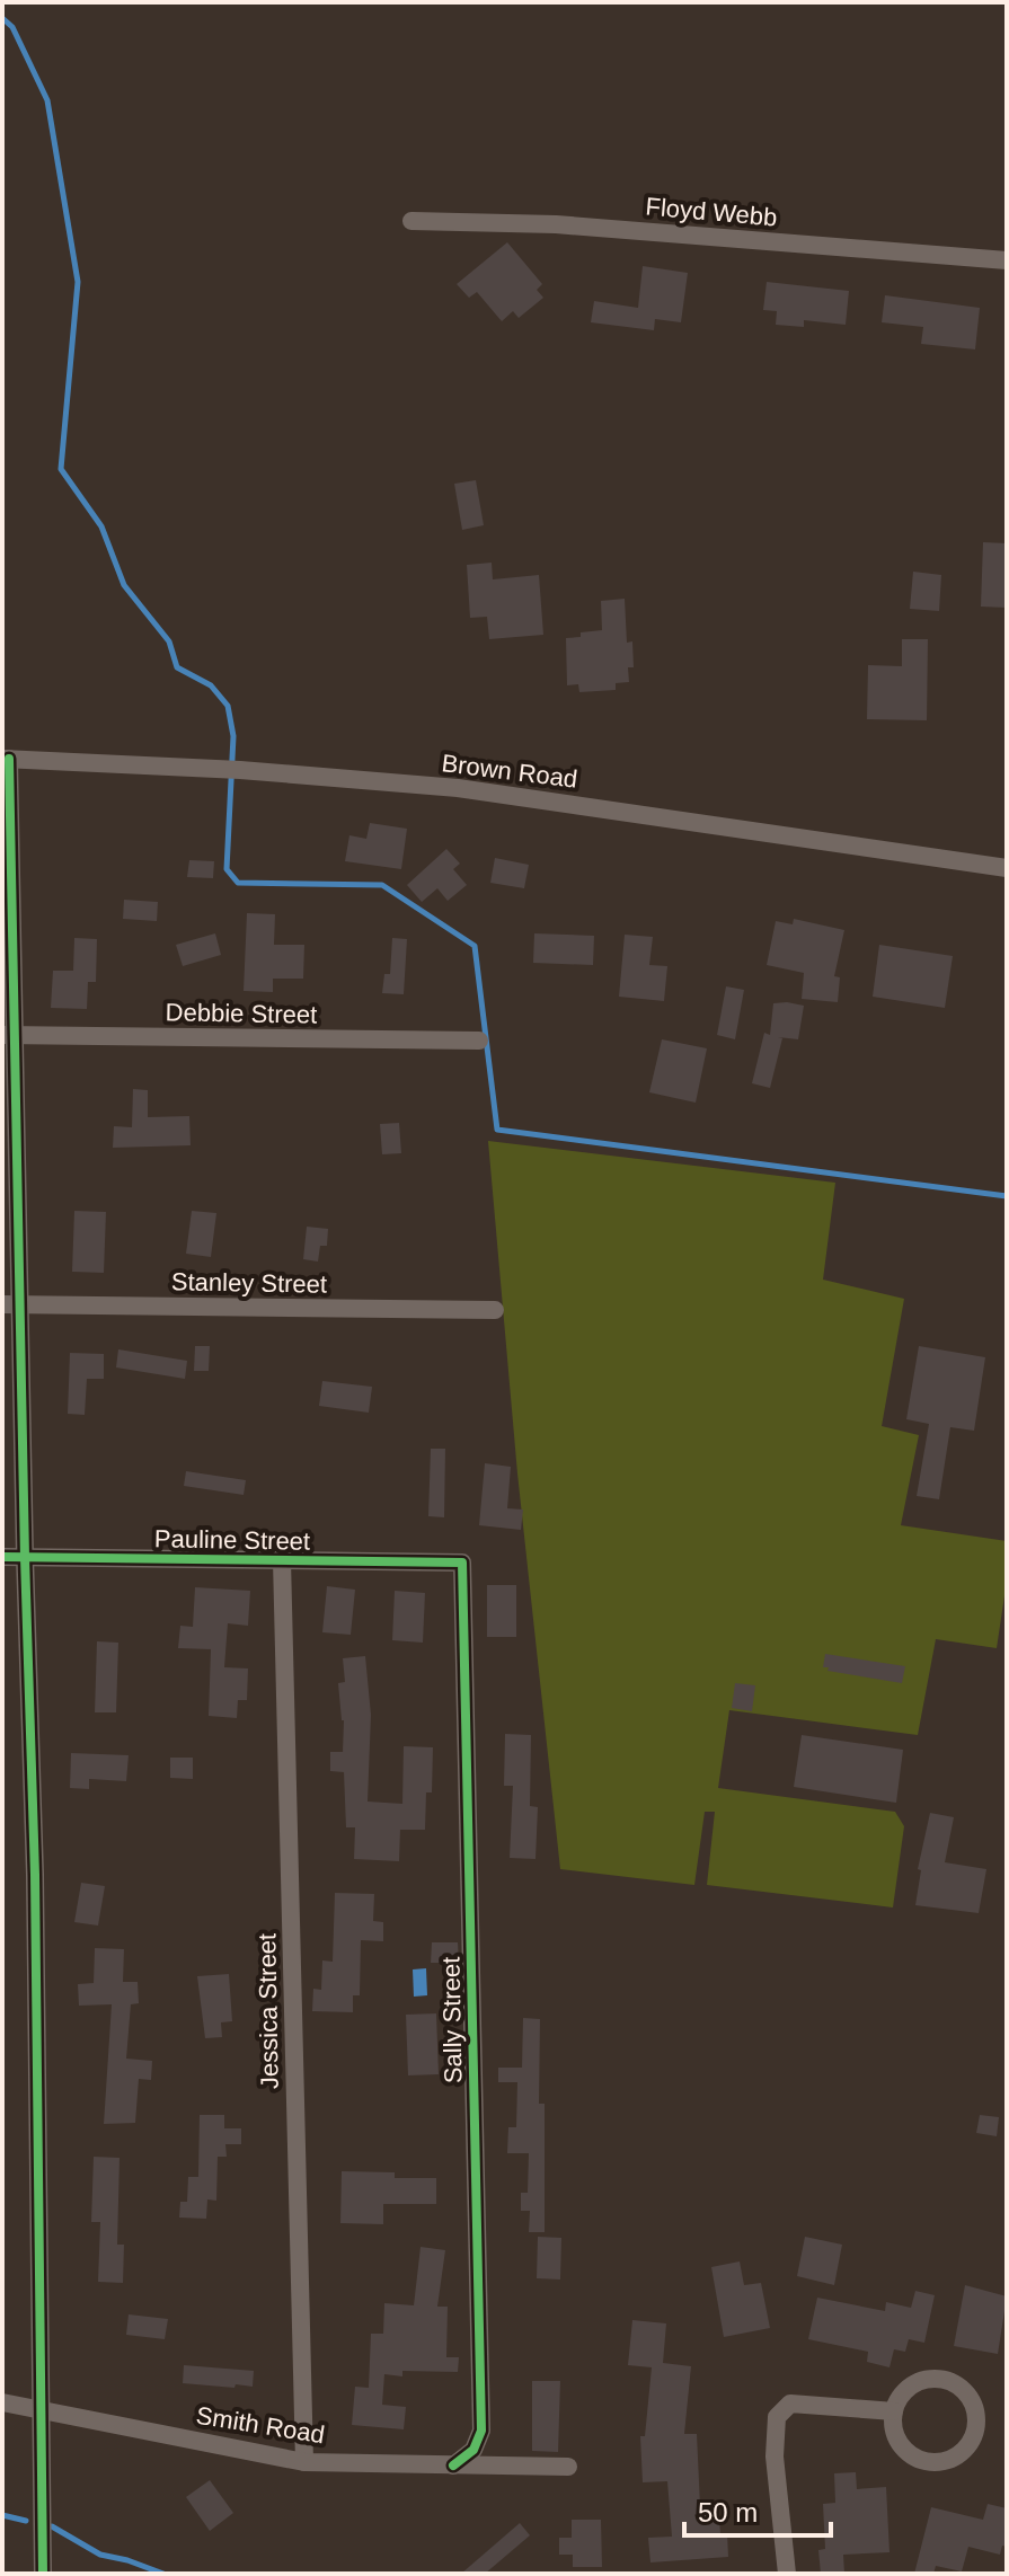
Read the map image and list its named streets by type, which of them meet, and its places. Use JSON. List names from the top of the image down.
{
  "streets": {
    "street": [
      "Floyd Webb",
      "Brown Road",
      "Debbie Street",
      "Stanley Street",
      "Pauline Street",
      "Jessica Street",
      "Sally Street",
      "Smith Road"
    ]
  },
  "crossings": [
    ["Pauline Street", "Jessica Street"],
    ["Pauline Street", "Sally Street"],
    ["Jessica Street", "Smith Road"],
    ["Sally Street", "Smith Road"]
  ],
  "scale_bar": "50 m"
}
